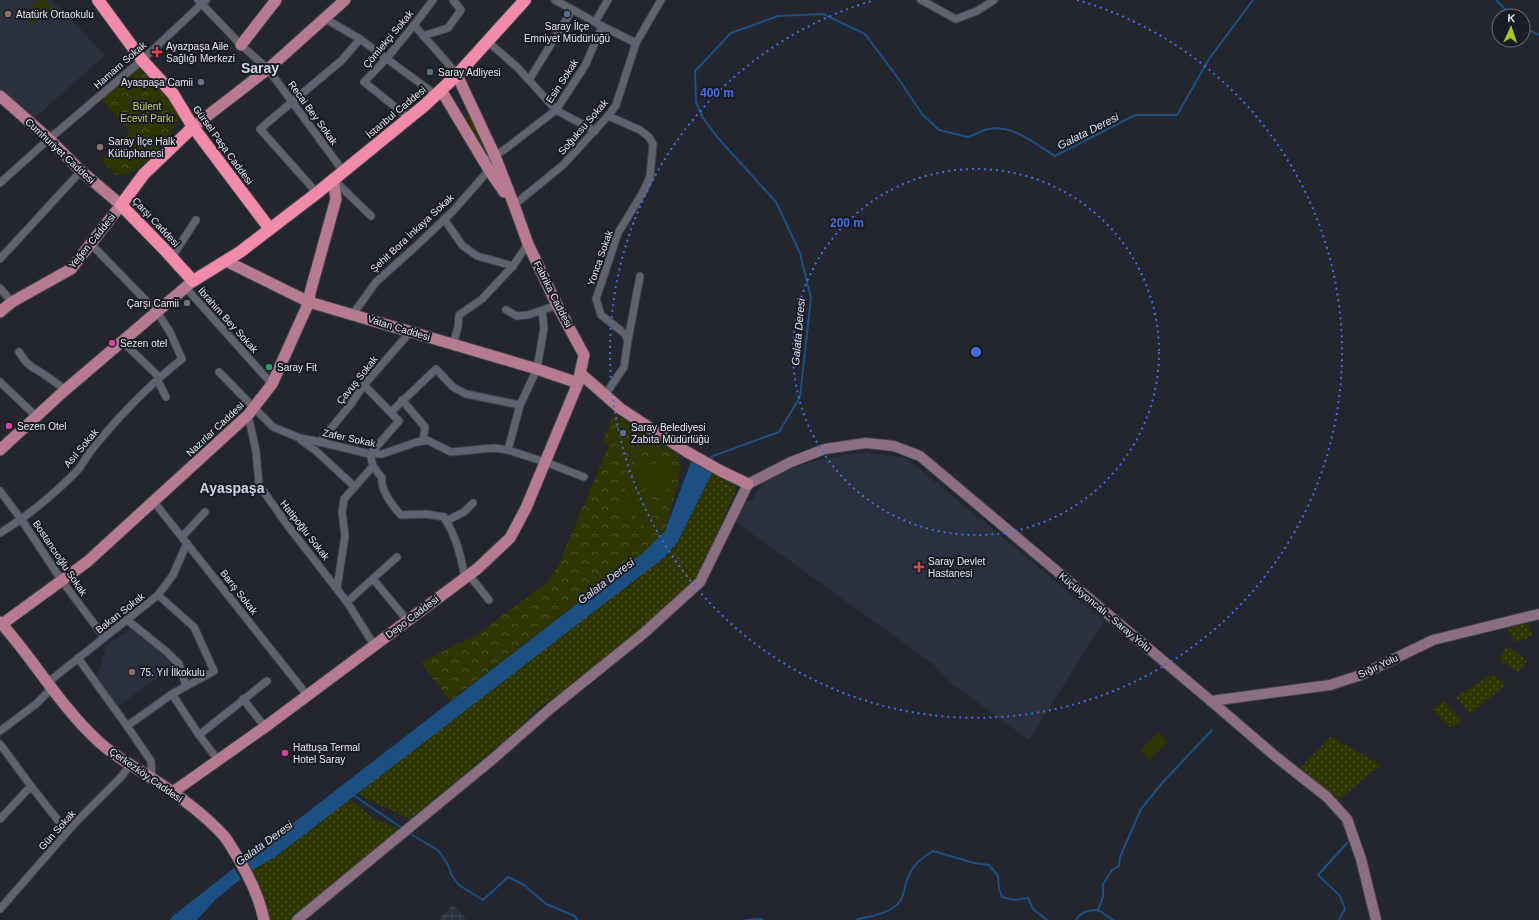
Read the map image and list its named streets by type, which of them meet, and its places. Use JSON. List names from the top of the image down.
{
  "streets": {
    "highway": ["İstanbul Caddesi", "Gürsel Paşa Caddesi", "Çarşı Caddesi"],
    "main road": [
      "Cumhuriyet Caddesi",
      "Yeğen Caddesi",
      "Fabrika Caddesi",
      "Vatan Caddesi",
      "Nazırlar Caddesi",
      "Küçükyoncalı - Saray Yolu",
      "Depo Caddesi",
      "Sığır Yolu",
      "Çerkezköy Caddesi"
    ],
    "street": [
      "Çömlekçi Sokak",
      "Hamam Sokak",
      "Esin Sokak",
      "Recai Bey Sokak",
      "Soğuksu Sokak",
      "Şehit Bora İnkaya Sokak",
      "Yonca Sokak",
      "İbrahim Bey Sokak",
      "Çavuş Sokak",
      "Zafer Sokak",
      "Asıl Sokak",
      "Hatipoğlu Sokak",
      "Bostancıoğlu Sokak",
      "Barış Sokak",
      "Bakan Sokak",
      "Gün Sokak"
    ]
  },
  "crossings": [
    ["Çömlekçi Sokak", "İstanbul Caddesi"],
    ["Hamam Sokak", "Recai Bey Sokak"],
    ["Hamam Sokak", "Gürsel Paşa Caddesi"],
    ["Hamam Sokak", "Cumhuriyet Caddesi"],
    ["Esin Sokak", "Şehit Bora İnkaya Sokak"],
    ["Esin Sokak", "Fabrika Caddesi"],
    ["İstanbul Caddesi", "Recai Bey Sokak"],
    ["İstanbul Caddesi", "Gürsel Paşa Caddesi"],
    ["İstanbul Caddesi", "Fabrika Caddesi"],
    ["İstanbul Caddesi", "Nazırlar Caddesi"],
    ["Soğuksu Sokak", "Yonca Sokak"],
    ["Soğuksu Sokak", "Fabrika Caddesi"],
    ["Gürsel Paşa Caddesi", "Çarşı Caddesi"],
    ["Cumhuriyet Caddesi", "Çarşı Caddesi"],
    ["Cumhuriyet Caddesi", "Yeğen Caddesi"],
    ["Çarşı Caddesi", "Yeğen Caddesi"],
    ["Çarşı Caddesi", "İbrahim Bey Sokak"],
    ["Şehit Bora İnkaya Sokak", "Fabrika Caddesi"],
    ["Şehit Bora İnkaya Sokak", "Vatan Caddesi"],
    ["Fabrika Caddesi", "Vatan Caddesi"],
    ["Fabrika Caddesi", "Depo Caddesi"],
    ["İbrahim Bey Sokak", "Nazırlar Caddesi"],
    ["Vatan Caddesi", "Çavuş Sokak"],
    ["Vatan Caddesi", "Nazırlar Caddesi"],
    ["Vatan Caddesi", "Küçükyoncalı - Saray Yolu"],
    ["Vatan Caddesi", "Depo Caddesi"],
    ["Çavuş Sokak", "Zafer Sokak"],
    ["Nazırlar Caddesi", "Zafer Sokak"],
    ["Nazırlar Caddesi", "Hatipoğlu Sokak"],
    ["Nazırlar Caddesi", "Bostancıoğlu Sokak"],
    ["Nazırlar Caddesi", "Barış Sokak"],
    ["Nazırlar Caddesi", "Çerkezköy Caddesi"],
    ["Zafer Sokak", "Hatipoğlu Sokak"],
    ["Asıl Sokak", "Bostancıoğlu Sokak"],
    ["Hatipoğlu Sokak", "Depo Caddesi"],
    ["Bostancıoğlu Sokak", "Bakan Sokak"],
    ["Barış Sokak", "Bakan Sokak"],
    ["Barış Sokak", "Depo Caddesi"],
    ["Küçükyoncalı - Saray Yolu", "Sığır Yolu"],
    ["Bakan Sokak", "Çerkezköy Caddesi"],
    ["Depo Caddesi", "Çerkezköy Caddesi"],
    ["Çerkezköy Caddesi", "Gün Sokak"]
  ],
  "districts": ["Saray", "Ayaspaşa"],
  "water": ["Galata Deresi"],
  "parks": ["Bülent Ecevit Parkı"],
  "places": {
    "other": [
      "Atatürk Ortaokulu",
      "Saray İlçe Emniyet Müdürlüğü",
      "Saray Adliyesi",
      "Ayaspaşa Camii",
      "Saray İlçe Halk Kütüphanesi",
      "Çarşı Camii",
      "Sezen otel",
      "Saray Fit",
      "Sezen Otel",
      "Saray Belediyesi Zabıta Müdürlüğü",
      "75. Yıl İlkokulu",
      "Hattuşa Termal Hotel Saray"
    ],
    "health": ["Ayazpaşa Aile Sağlığı Merkezi", "Saray Devlet Hastanesi"]
  },
  "north": "top",
  "rings": ["400 m", "200 m"]
}
